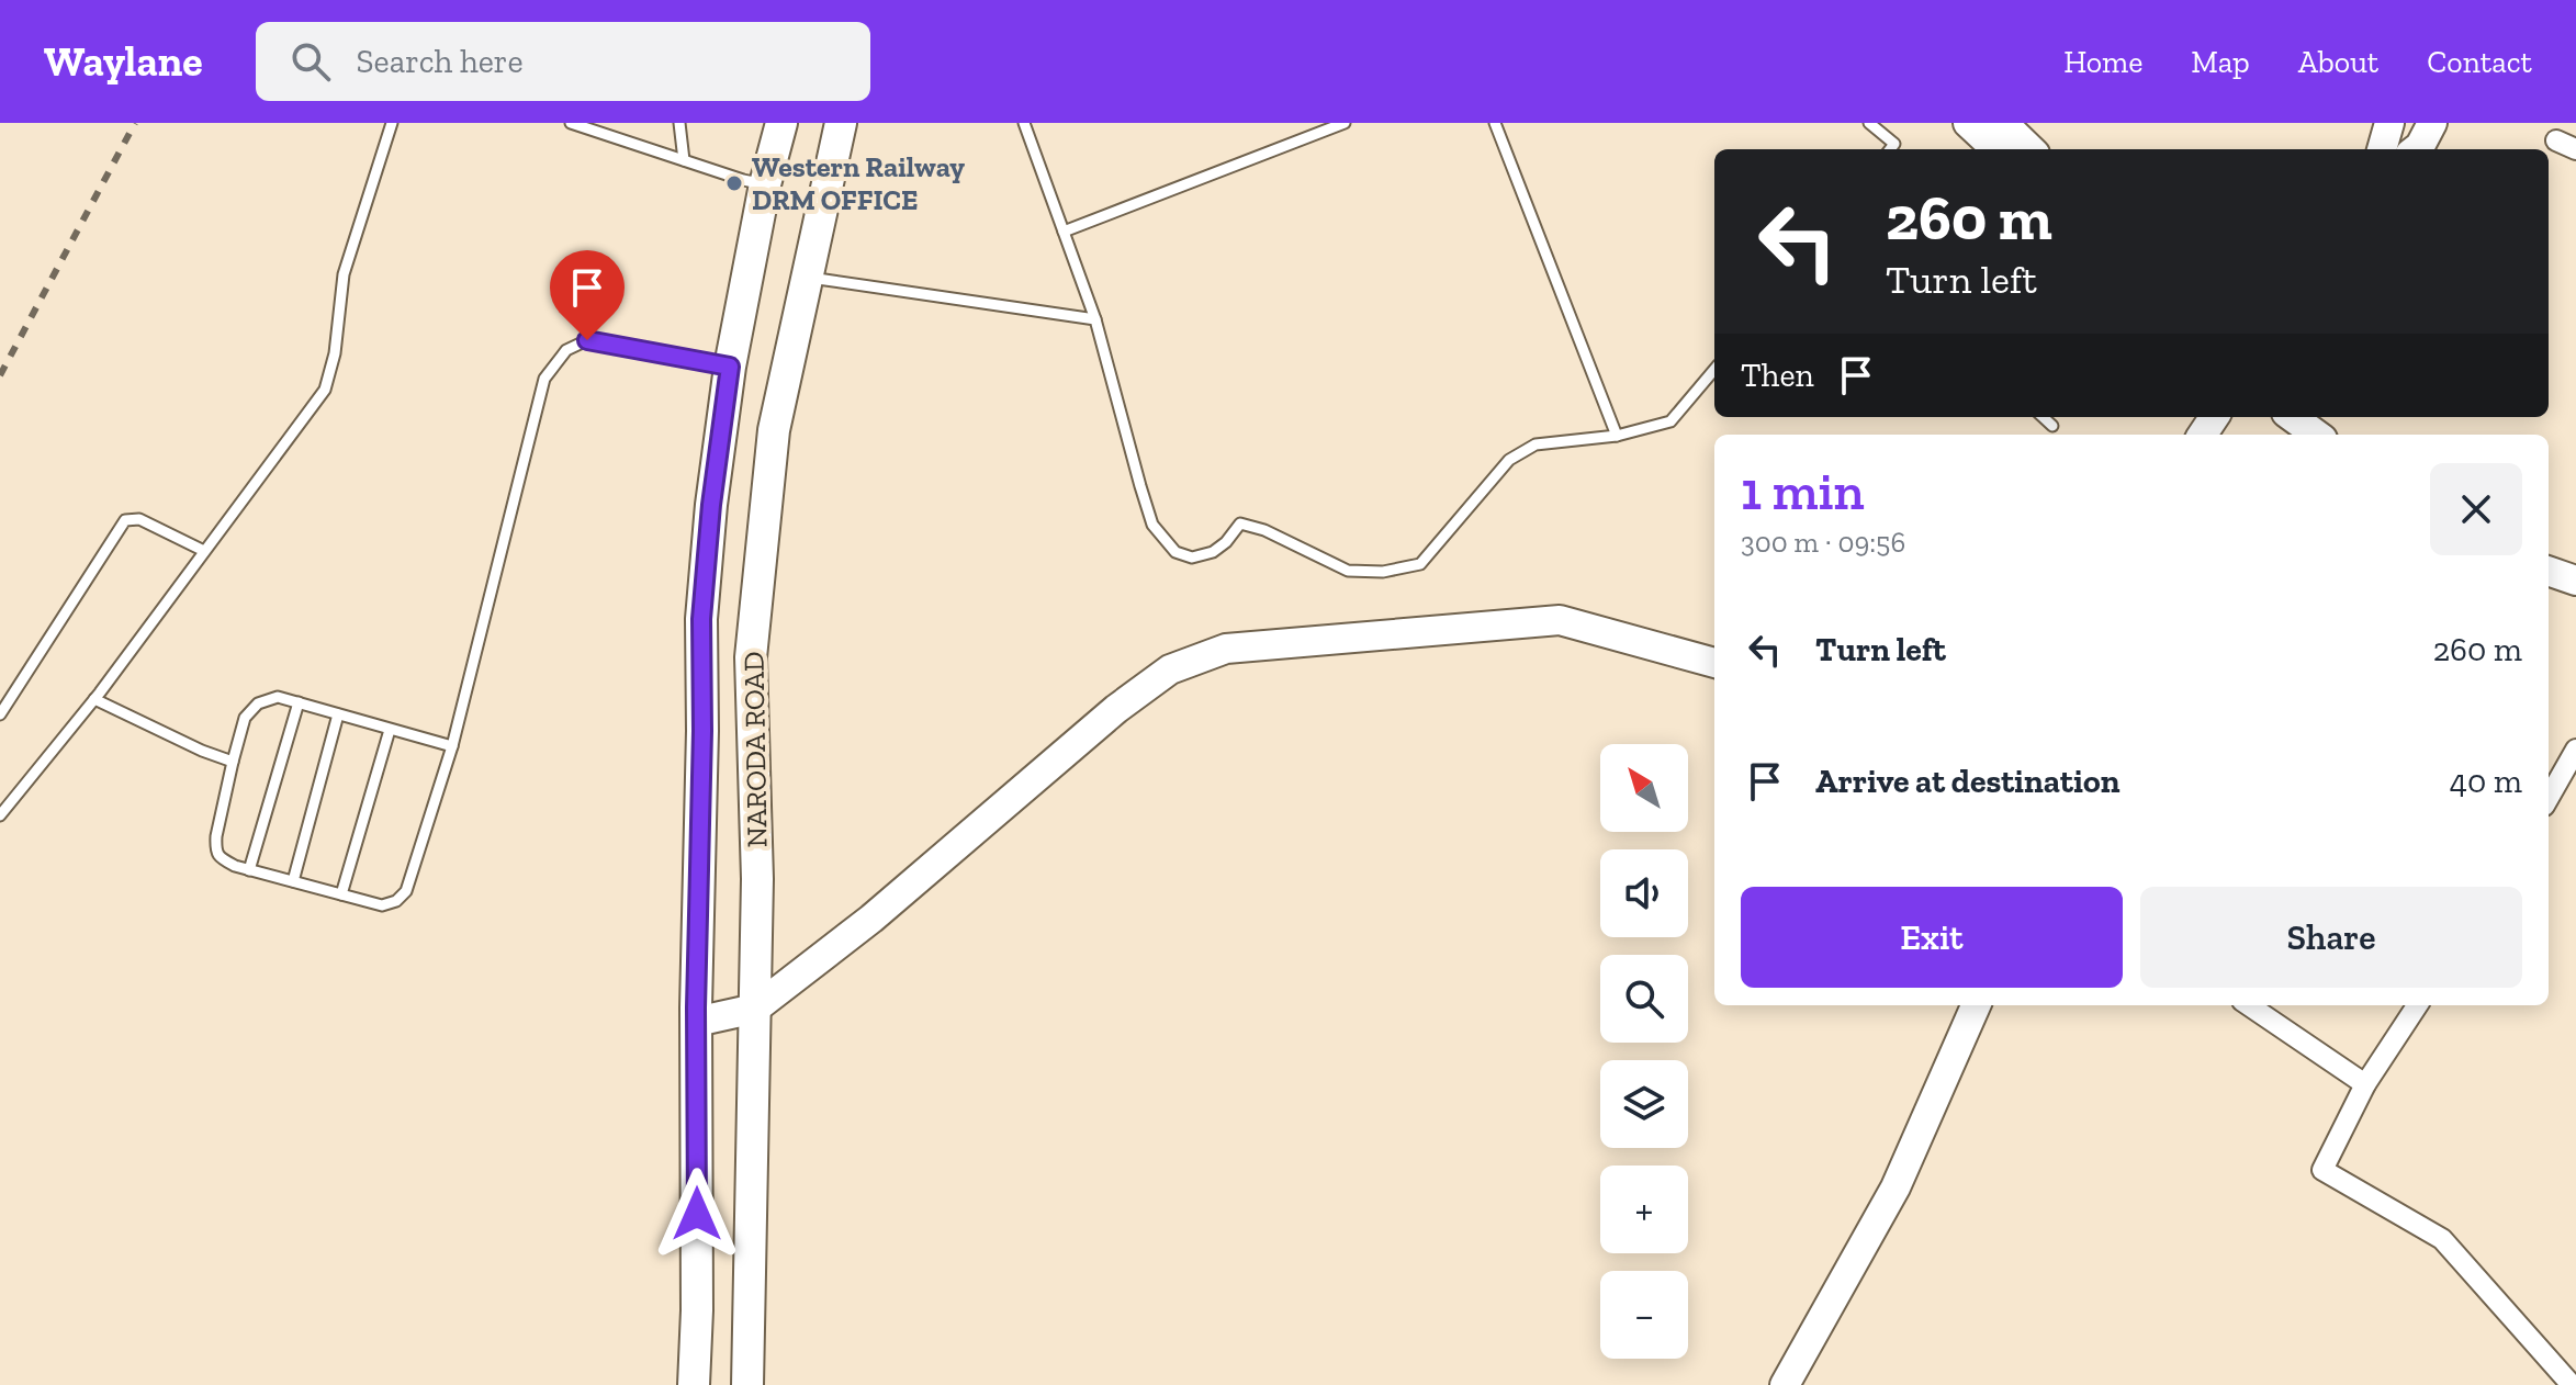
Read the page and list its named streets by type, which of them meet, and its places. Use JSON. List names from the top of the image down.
{
  "streets": {
    "main road": ["NARODA ROAD"]
  },
  "places": ["Western Railway DRM OFFICE"],
  "north": "top left",
  "page": {
    "header": "Waylane",
    "search": "Search here",
    "nav": [
      "Home",
      "Map",
      "About",
      "Contact"
    ],
    "turn": ["260 m", "Turn left"],
    "then": "Then",
    "heading": ["1 min", "300 m · 09:56"],
    "list": [
      {
        "name": "Turn left",
        "value": "260 m"
      },
      {
        "name": "Arrive at destination",
        "value": "40 m"
      }
    ],
    "map_buttons": ["+", "−"],
    "buttons": ["Exit", "Share"]
  }
}
